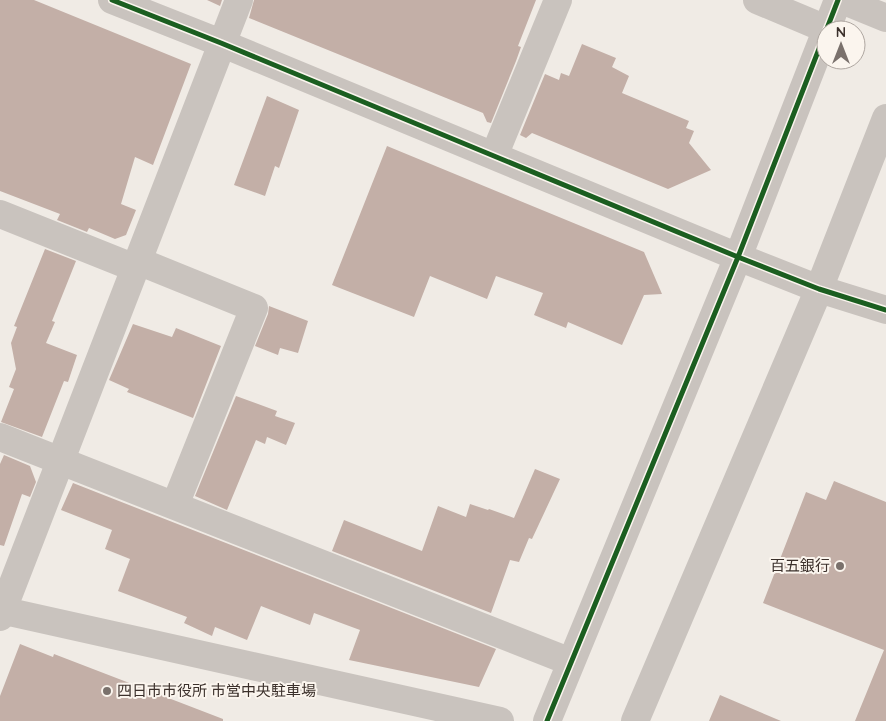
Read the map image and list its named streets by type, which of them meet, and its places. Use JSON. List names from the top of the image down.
{
  "places": ["百五銀行", "四日市市役所 市営中央駐車場"],
  "north": "top"
}
